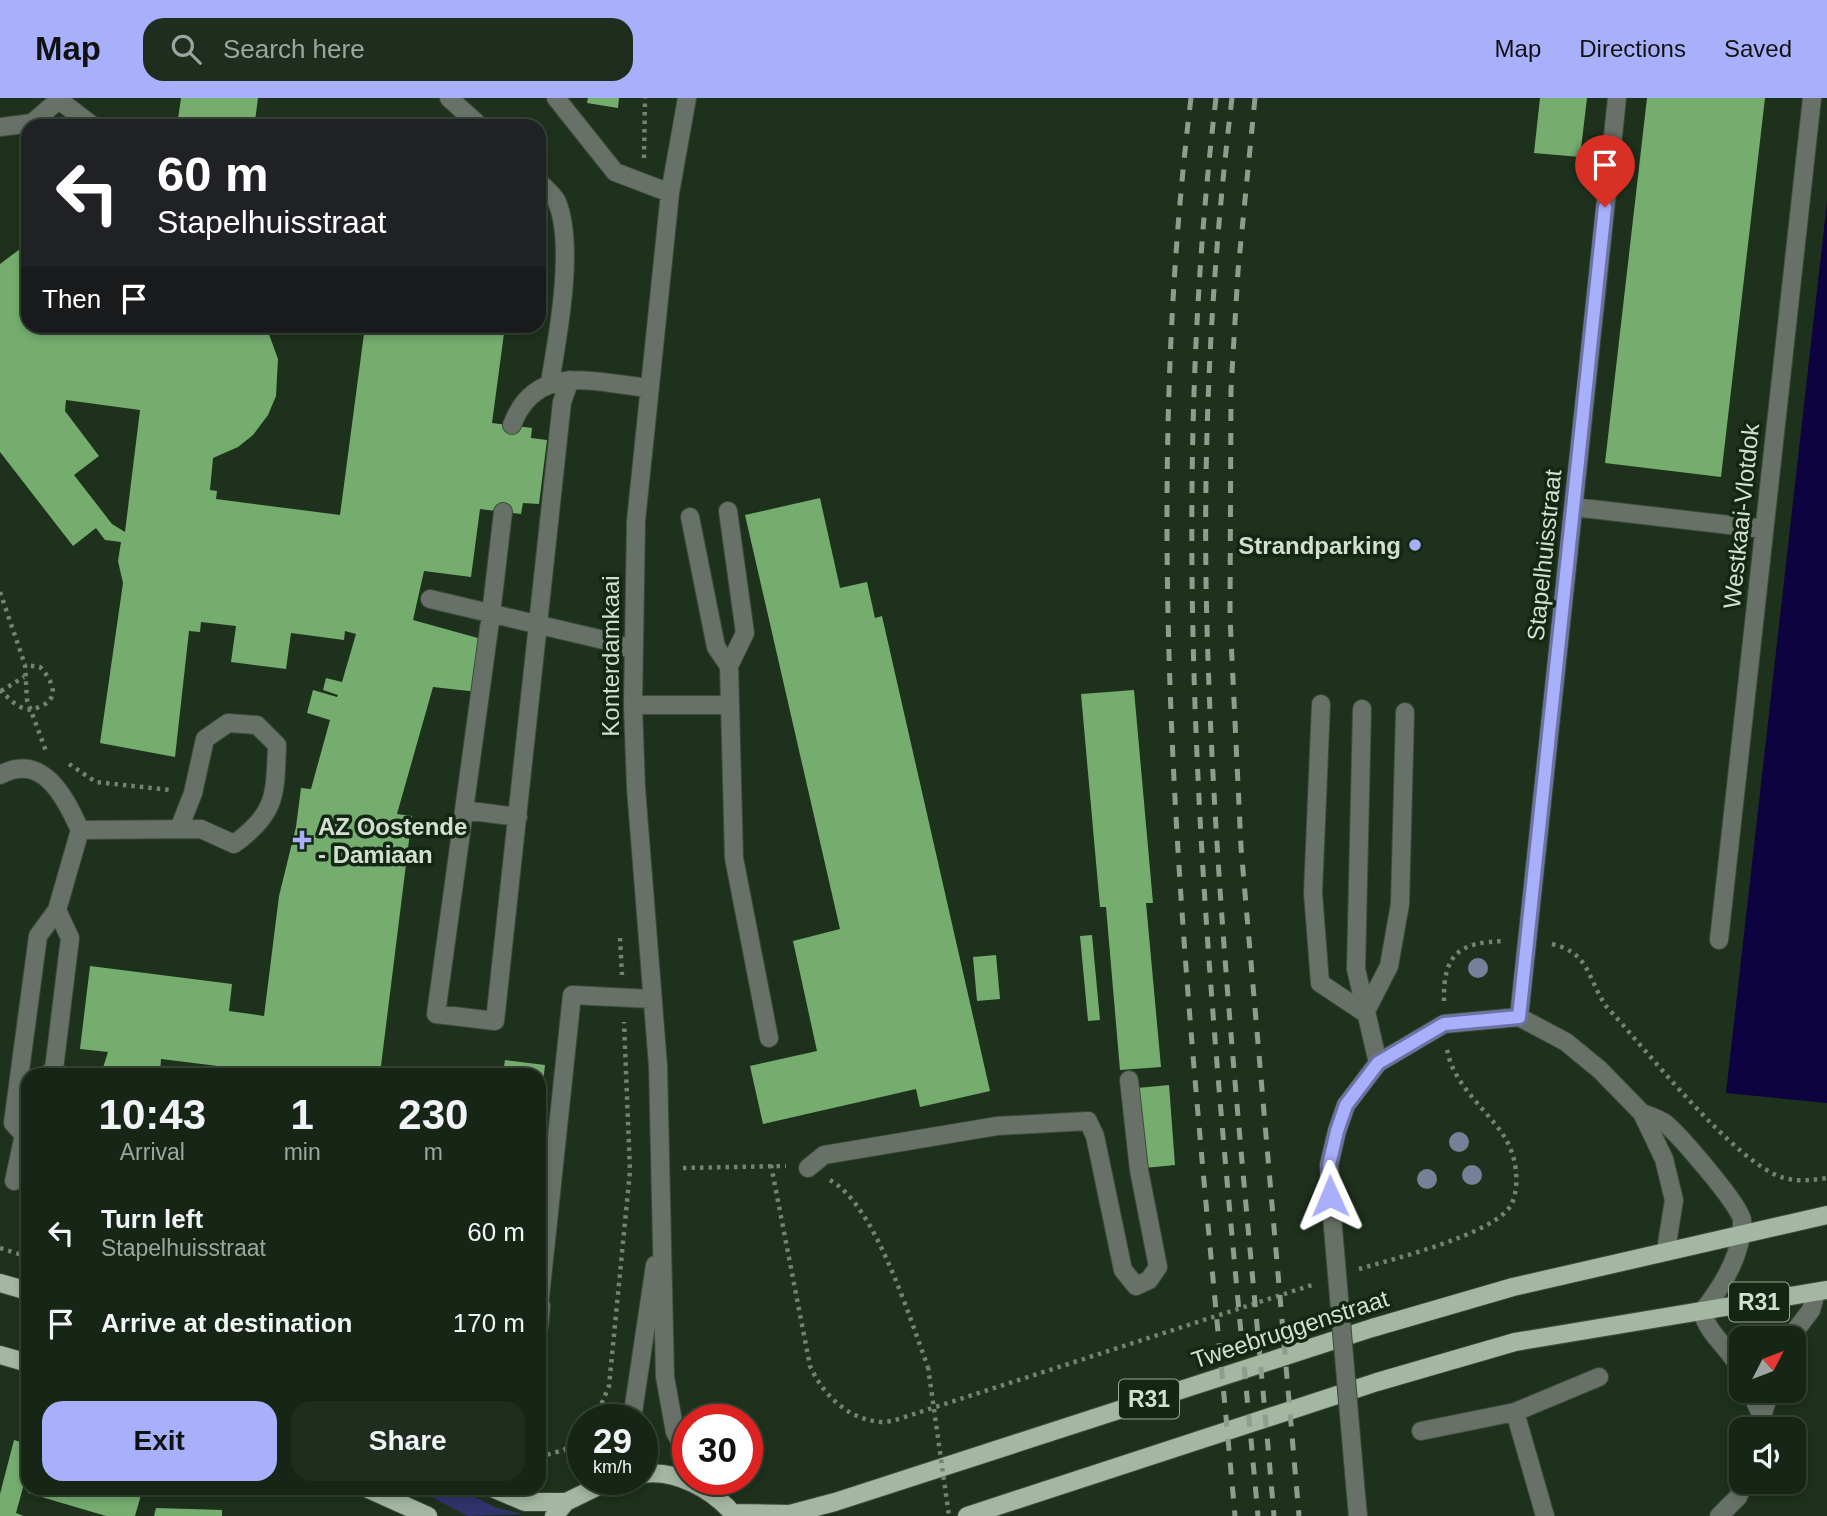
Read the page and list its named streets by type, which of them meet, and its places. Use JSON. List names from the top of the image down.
{
  "streets": {
    "main road": ["R31", "Tweebruggenstraat"],
    "street": ["Westkaai-Vlotdok", "Stapelhuisstraat", "Konterdamkaai"]
  },
  "crossings": [
    ["R31", "Tweebruggenstraat"]
  ],
  "places": {
    "other": ["Strandparking"],
    "health": ["AZ Oostende - Damiaan"]
  },
  "north": "top right",
  "page": {
    "header": "Map",
    "search": "Search here",
    "nav": ["Map", "Directions", "Saved"],
    "turn": ["60 m", "Stapelhuisstraat"],
    "then": "Then",
    "eta": [
      "10:43",
      "Arrival",
      "1",
      "min",
      "230",
      "m"
    ],
    "list": [
      {
        "name": "Turn left",
        "note": "Stapelhuisstraat",
        "value": "60 m"
      },
      {
        "name": "Arrive at destination",
        "value": "170 m"
      }
    ],
    "buttons": ["Exit", "Share"],
    "speed": "29 km/h",
    "limit": "30"
  }
}
